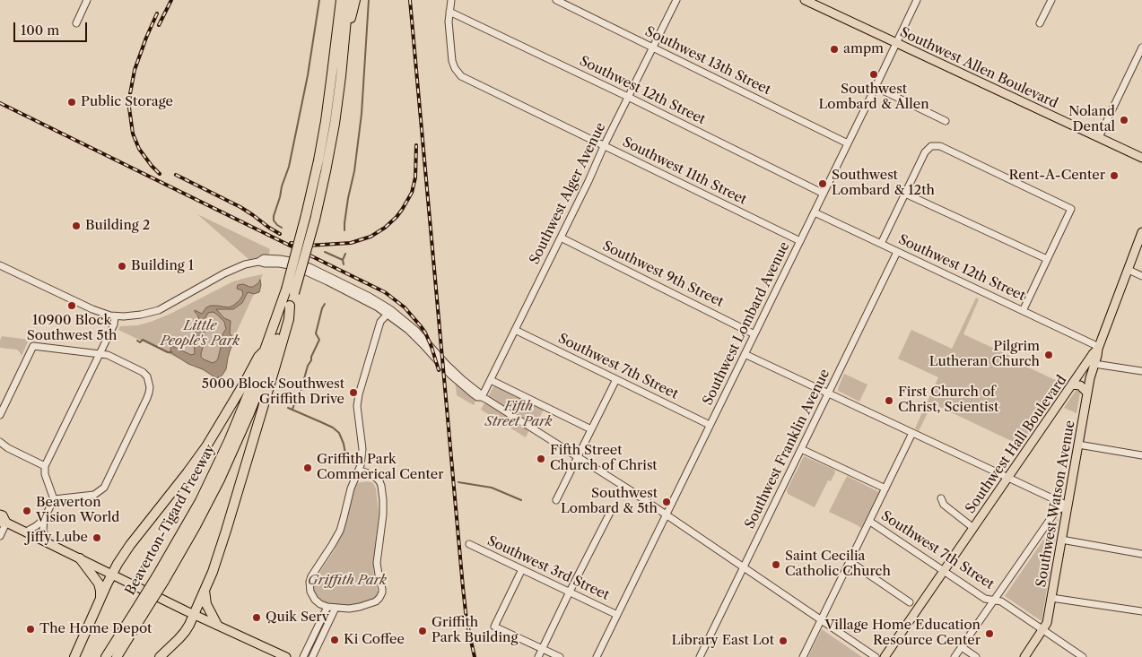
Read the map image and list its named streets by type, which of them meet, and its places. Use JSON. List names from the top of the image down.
{
  "streets": {
    "highway": ["Beaverton-Tigard Freeway"],
    "main road": ["Southwest Allen Boulevard", "Southwest Hall Boulevard", "Southwest Watson Avenue"],
    "street": [
      "Southwest 13th Street",
      "Southwest 12th Street",
      "Southwest 11th Street",
      "Southwest Alger Avenue",
      "Southwest 9th Street",
      "Southwest Lombard Avenue",
      "Southwest 7th Street",
      "Southwest Franklin Avenue",
      "Southwest 3rd Street"
    ]
  },
  "crossings": [
    ["Southwest 13th Street", "Southwest Alger Avenue"],
    ["Southwest 13th Street", "Southwest Lombard Avenue"],
    ["Southwest Allen Boulevard", "Southwest Lombard Avenue"],
    ["Southwest 12th Street", "Southwest 11th Street"],
    ["Southwest 12th Street", "Southwest Alger Avenue"],
    ["Southwest 12th Street", "Southwest Lombard Avenue"],
    ["Southwest 12th Street", "Southwest Hall Boulevard"],
    ["Southwest 12th Street", "Southwest Franklin Avenue"],
    ["Southwest 12th Street", "Southwest Watson Avenue"],
    ["Southwest 11th Street", "Southwest Alger Avenue"],
    ["Southwest 11th Street", "Southwest Lombard Avenue"],
    ["Southwest Alger Avenue", "Southwest 9th Street"],
    ["Southwest Alger Avenue", "Southwest 7th Street"],
    ["Southwest 9th Street", "Southwest Lombard Avenue"],
    ["Southwest Lombard Avenue", "Southwest 7th Street"],
    ["Southwest Lombard Avenue", "Southwest 3rd Street"],
    ["Southwest 7th Street", "Southwest Hall Boulevard"],
    ["Southwest 7th Street", "Southwest Watson Avenue"],
    ["Southwest Hall Boulevard", "Southwest Watson Avenue"]
  ],
  "parks": ["Little People's Park", "Fifth Street Park", "Griffith Park"],
  "places": [
    "ampm",
    "Southwest Lombard & Allen",
    "Public Storage",
    "Noland Dental",
    "Rent-A-Center",
    "Southwest Lombard & 12th",
    "Building 2",
    "Building 1",
    "10900 Block Southwest 5th",
    "Pilgrim Lutheran Church",
    "5000 Block Southwest Griffith Drive",
    "First Church of Christ, Scientist",
    "Fifth Street Church of Christ",
    "Griffith Park Commerical Center",
    "Southwest Lombard & 5th",
    "Beaverton Vision World",
    "Jiffy Lube",
    "Saint Cecilia Catholic Church",
    "Quik Serv",
    "The Home Depot",
    "Griffith Park Building",
    "Village Home Education Resource Center",
    "Ki Coffee",
    "Library East Lot"
  ],
  "scale_bar": "100 m"
}
